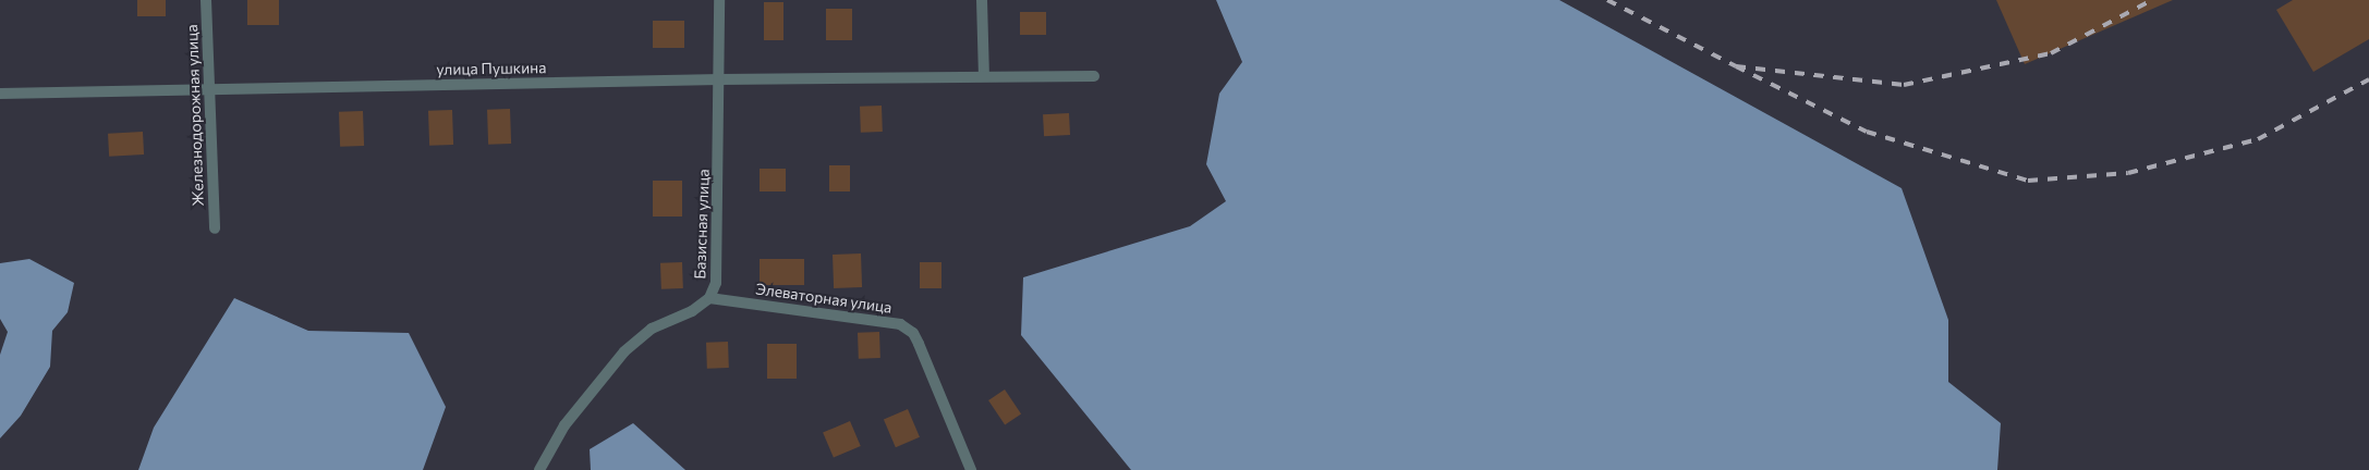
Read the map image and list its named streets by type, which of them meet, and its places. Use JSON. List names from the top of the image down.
{
  "streets": {
    "street": [
      "улица Пушкина",
      "Железнодорожная улица",
      "Базисная улица",
      "Элеваторная улица"
    ]
  },
  "crossings": [
    ["улица Пушкина", "Железнодорожная улица"],
    ["улица Пушкина", "Базисная улица"],
    ["Базисная улица", "Элеваторная улица"]
  ]
}
